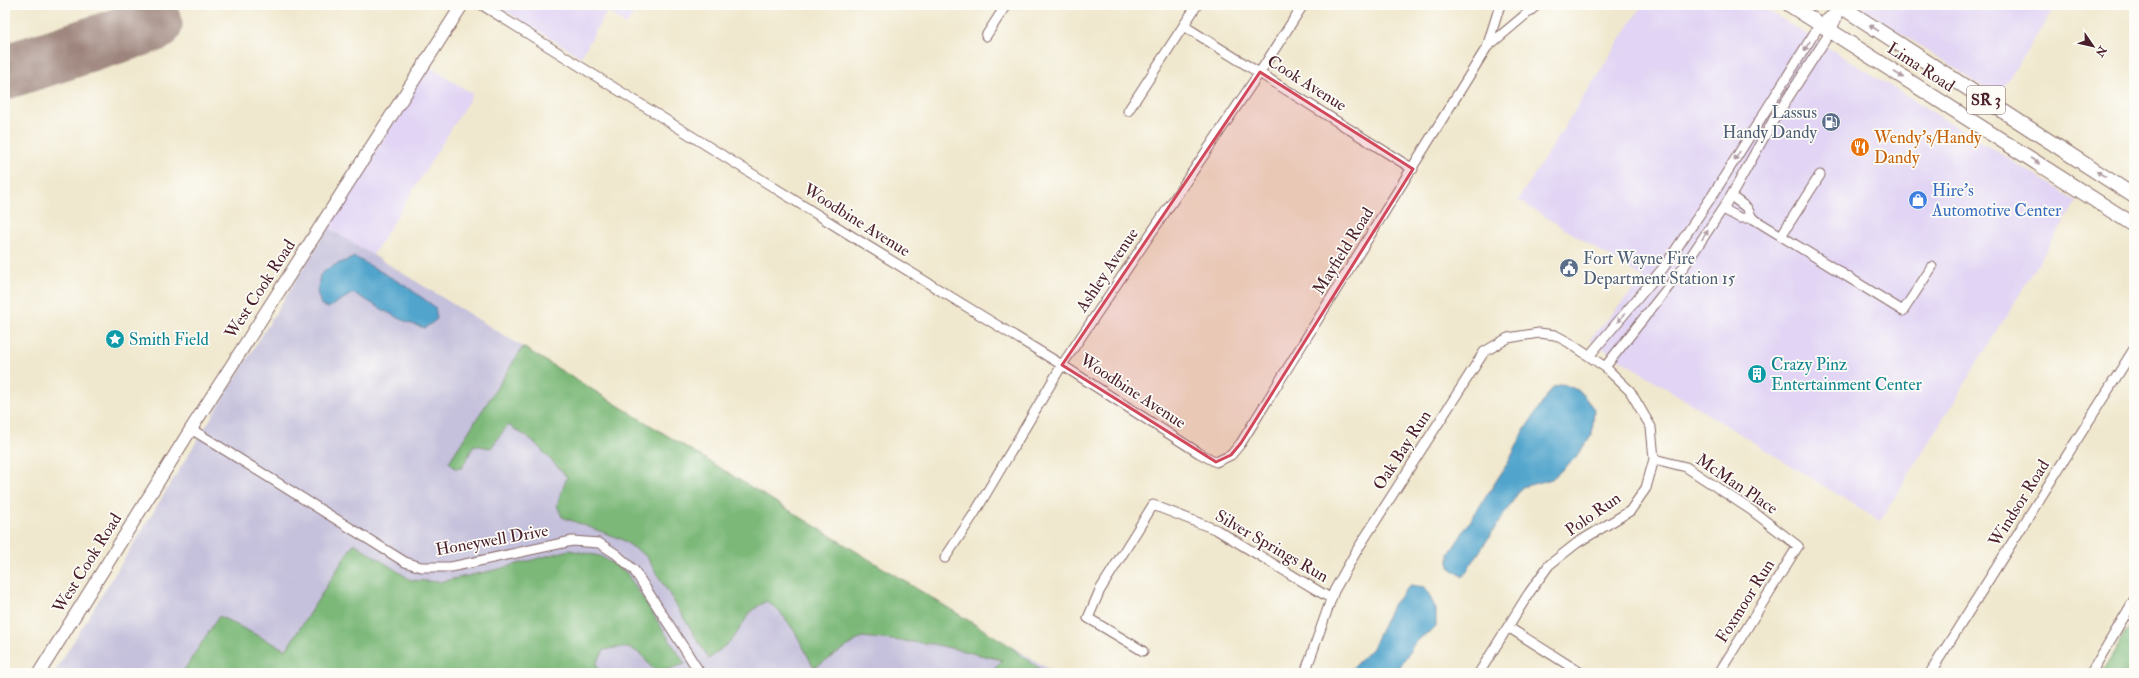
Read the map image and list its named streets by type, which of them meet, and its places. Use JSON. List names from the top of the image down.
{
  "streets": {
    "highway": ["Lima Road", "SR 3"],
    "main road": ["West Cook Road"],
    "street": [
      "Cook Avenue",
      "Woodbine Avenue",
      "Mayfield Road",
      "Ashley Avenue",
      "Oak Bay Run",
      "McMan Place",
      "Windsor Road",
      "Polo Run",
      "Honeywell Drive",
      "Silver Springs Run",
      "Foxmoor Run"
    ]
  },
  "crossings": [
    ["Cook Avenue", "Mayfield Road"],
    ["Cook Avenue", "Ashley Avenue"],
    ["Woodbine Avenue", "Mayfield Road"],
    ["Woodbine Avenue", "Ashley Avenue"],
    ["West Cook Road", "Honeywell Drive"],
    ["Oak Bay Run", "Polo Run"],
    ["Oak Bay Run", "Silver Springs Run"],
    ["McMan Place", "Polo Run"],
    ["McMan Place", "Foxmoor Run"]
  ],
  "places": {
    "fuel station": ["Lassus Handy Dandy"],
    "restaurant": ["Wendy's/Handy Dandy"],
    "shop": ["Hire's Automotive Center"],
    "public building": ["Fort Wayne Fire Department Station 15"],
    "place": ["Smith Field"],
    "building": ["Crazy Pinz Entertainment Center"]
  },
  "north": "bottom right"
}
